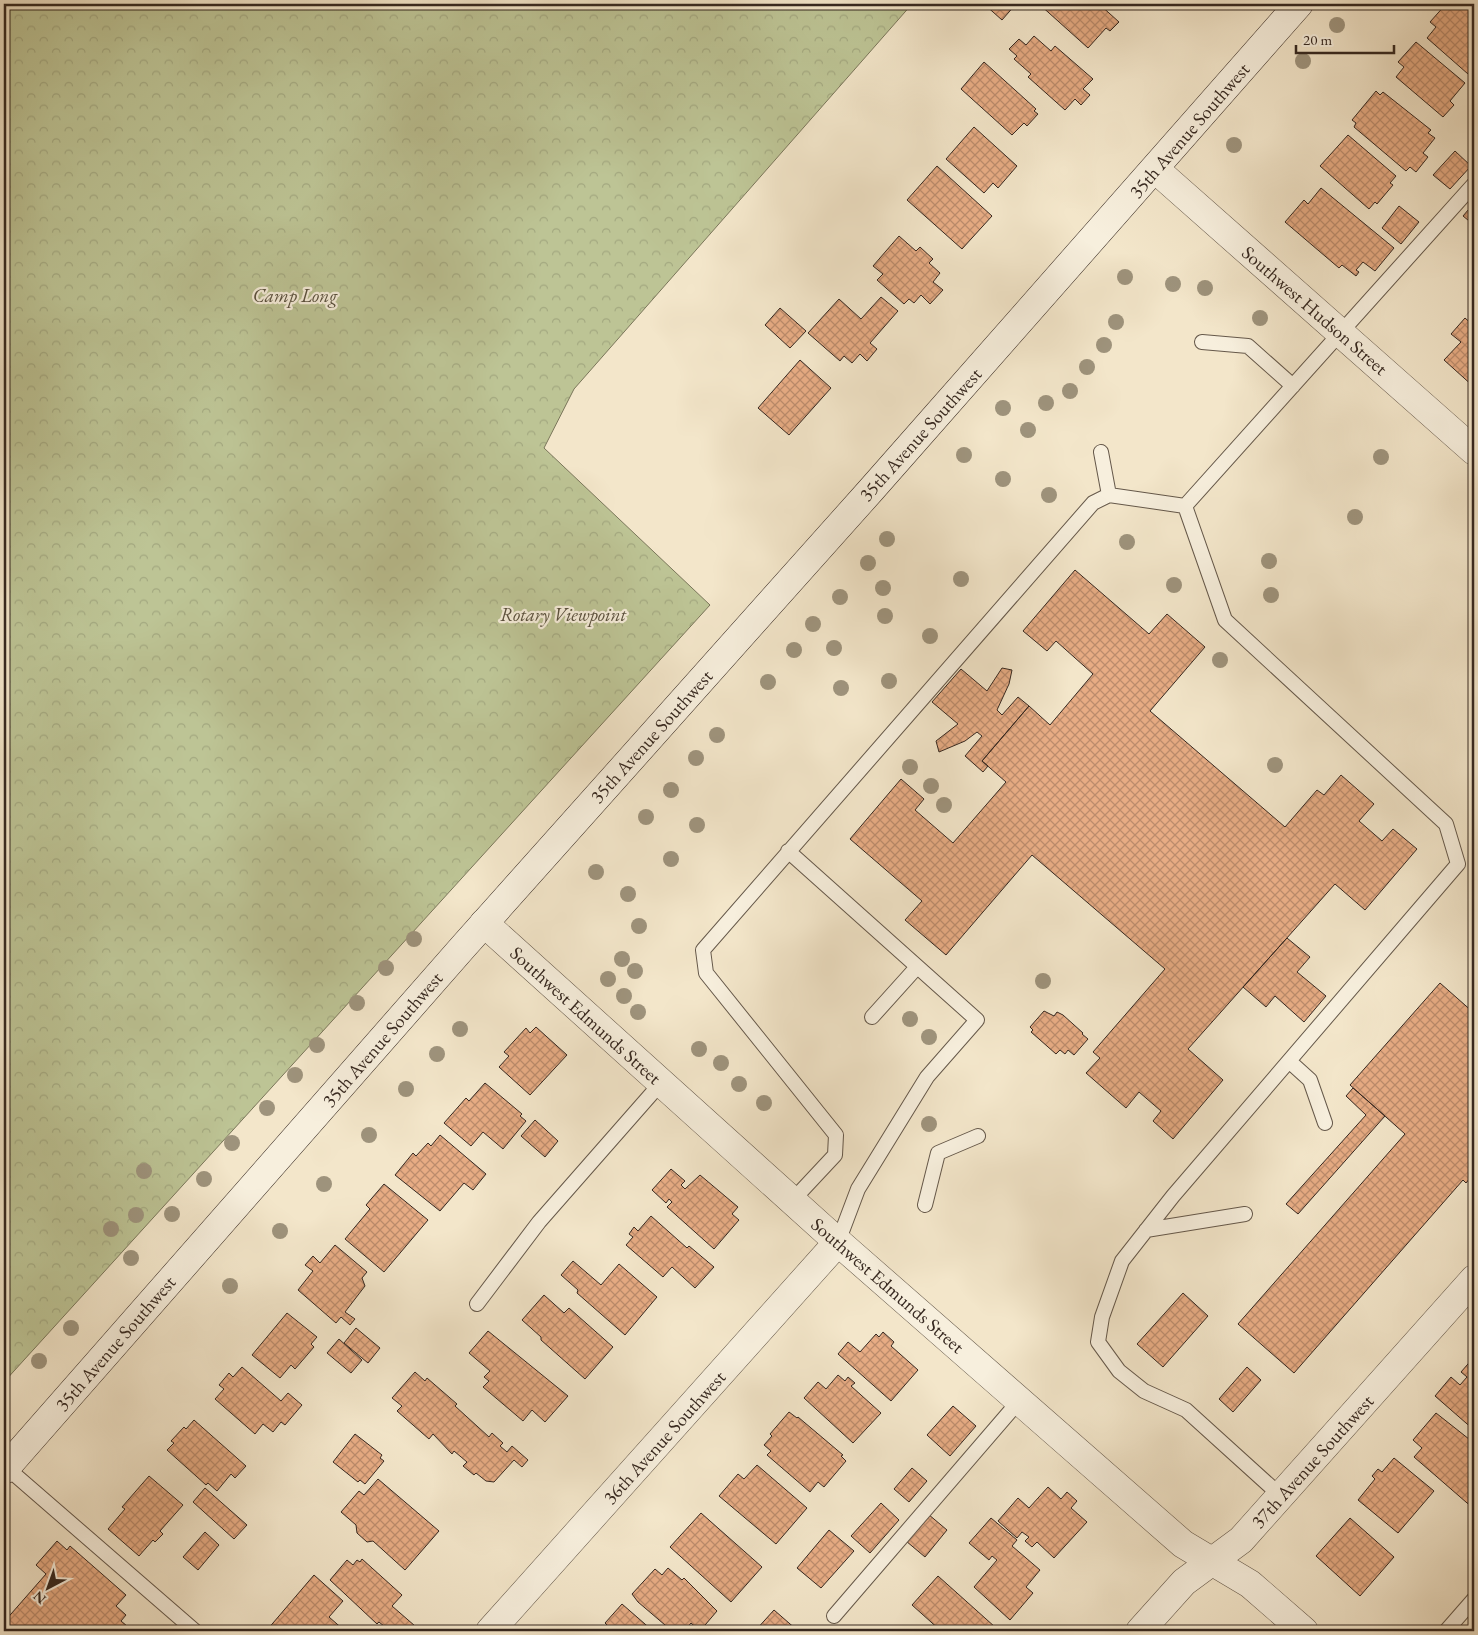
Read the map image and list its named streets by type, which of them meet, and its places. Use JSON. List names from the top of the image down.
{
  "streets": {
    "street": [
      "35th Avenue Southwest",
      "Southwest Hudson Street",
      "Southwest Edmunds Street",
      "36th Avenue Southwest",
      "37th Avenue Southwest"
    ]
  },
  "crossings": [
    ["35th Avenue Southwest", "Southwest Hudson Street"],
    ["35th Avenue Southwest", "Southwest Edmunds Street"],
    ["Southwest Edmunds Street", "36th Avenue Southwest"],
    ["Southwest Edmunds Street", "37th Avenue Southwest"]
  ],
  "parks": ["Camp Long", "Rotary Viewpoint"],
  "scale_bar": "20 m",
  "north": "bottom left"
}
